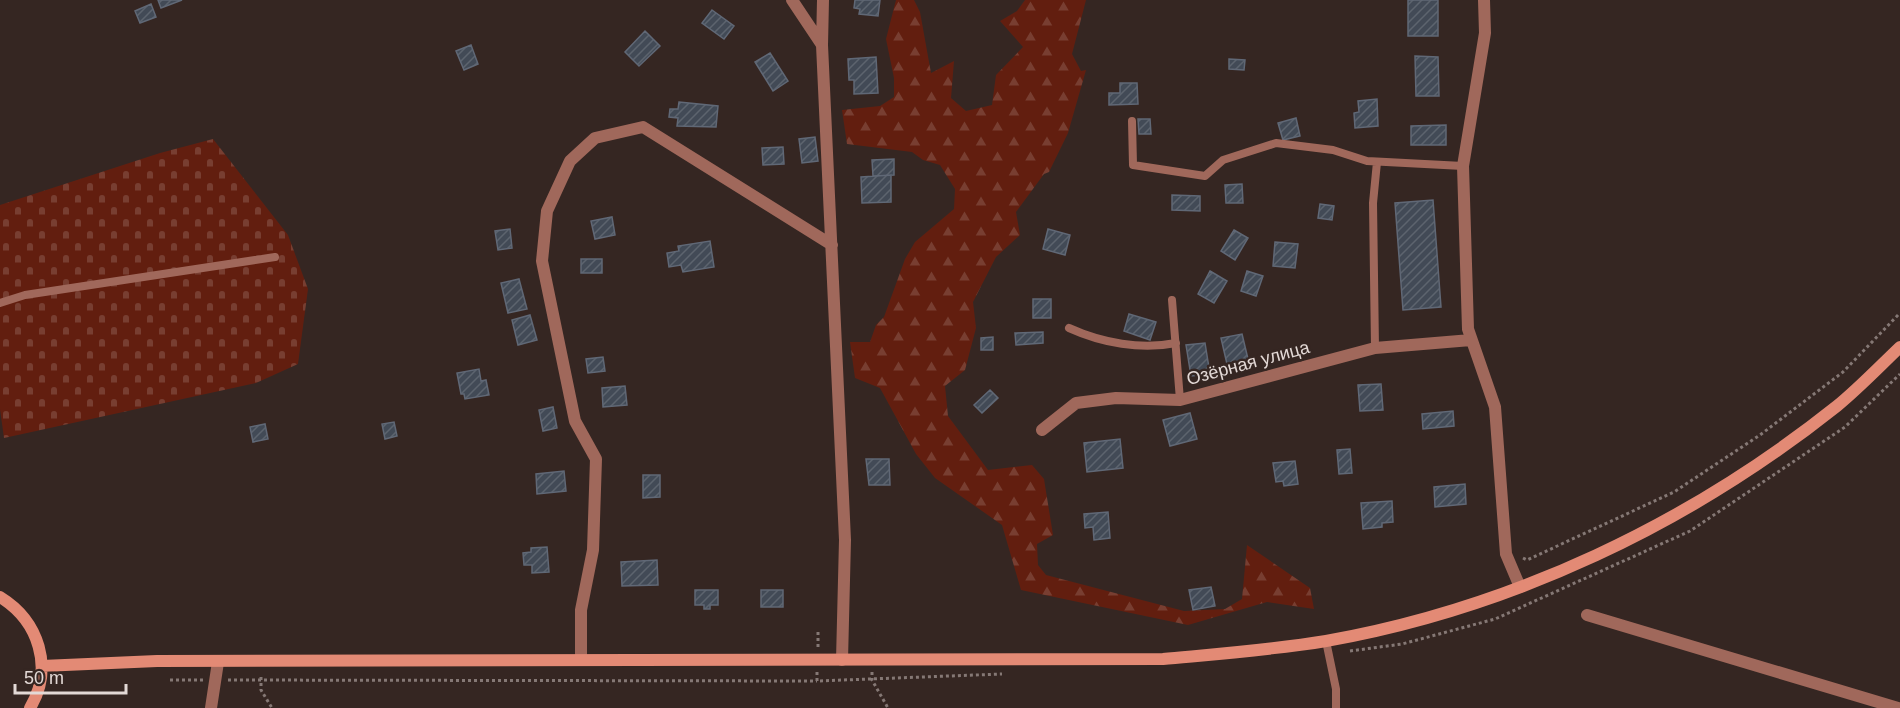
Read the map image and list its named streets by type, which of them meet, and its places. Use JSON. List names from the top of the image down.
{
  "streets": {
    "street": ["Озёрная улица"]
  },
  "scale_bar": "50 m"
}
